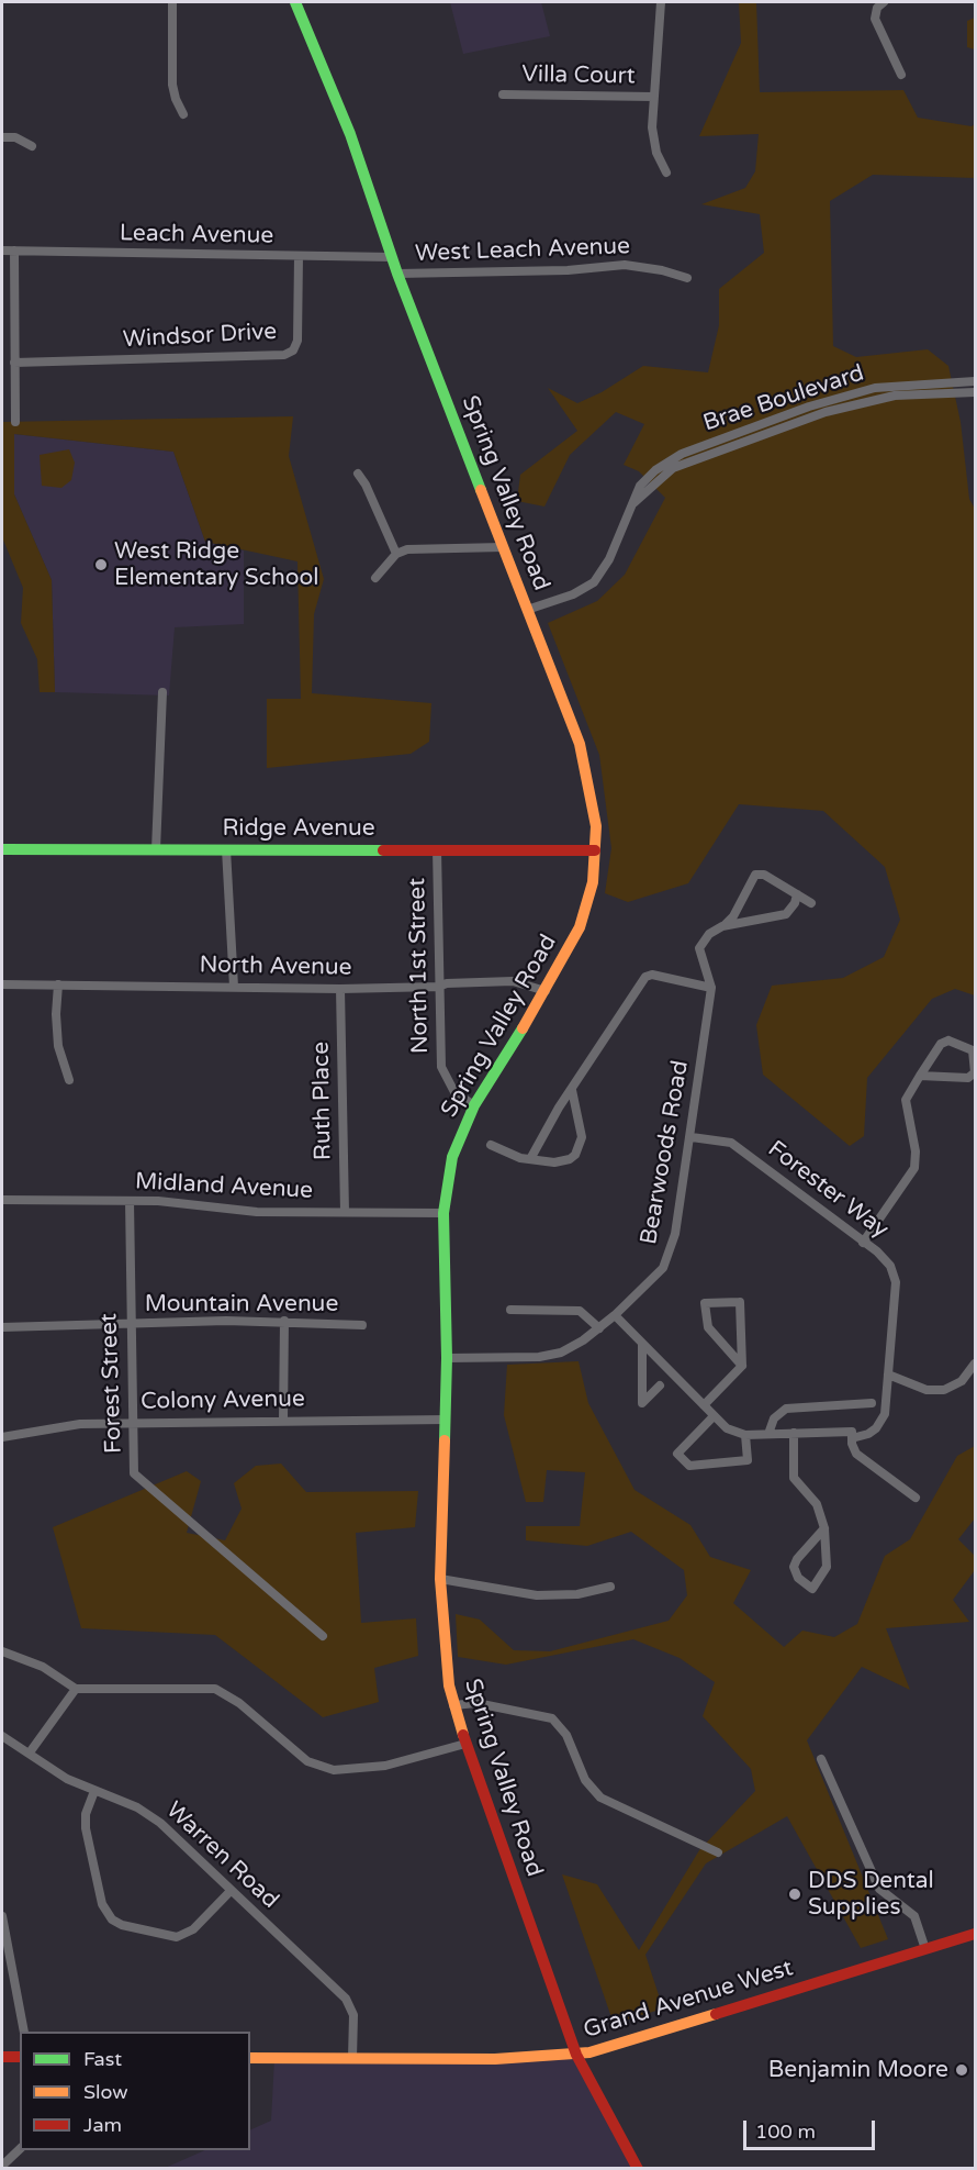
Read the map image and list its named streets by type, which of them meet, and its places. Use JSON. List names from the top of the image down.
{
  "streets": {
    "street": [
      "Villa Court",
      "Leach Avenue",
      "West Leach Avenue",
      "Windsor Drive",
      "Brae Boulevard",
      "Spring Valley Road",
      "Ridge Avenue",
      "North 1st Street",
      "North Avenue",
      "Ruth Place",
      "Bearwoods Road",
      "Midland Avenue",
      "Forester Way",
      "Mountain Avenue",
      "Forest Street",
      "Colony Avenue",
      "Warren Road",
      "Grand Avenue West"
    ]
  },
  "crossings": [
    ["Leach Avenue", "Windsor Drive"],
    ["Leach Avenue", "Spring Valley Road"],
    ["West Leach Avenue", "Spring Valley Road"],
    ["Brae Boulevard", "Spring Valley Road"],
    ["Spring Valley Road", "Ridge Avenue"],
    ["Spring Valley Road", "North 1st Street"],
    ["Spring Valley Road", "North Avenue"],
    ["Spring Valley Road", "Bearwoods Road"],
    ["Spring Valley Road", "Midland Avenue"],
    ["Spring Valley Road", "Colony Avenue"],
    ["Spring Valley Road", "Grand Avenue West"],
    ["Ridge Avenue", "North 1st Street"],
    ["North 1st Street", "North Avenue"],
    ["North Avenue", "Ruth Place"],
    ["Ruth Place", "Midland Avenue"],
    ["Bearwoods Road", "Forester Way"],
    ["Midland Avenue", "Forest Street"],
    ["Mountain Avenue", "Forest Street"],
    ["Forest Street", "Colony Avenue"],
    ["Warren Road", "Grand Avenue West"]
  ],
  "places": ["West Ridge Elementary School", "DDS Dental Supplies", "Benjamin Moore"],
  "legend": ["Fast", "Slow", "Jam"],
  "scale_bar": "100 m"
}
